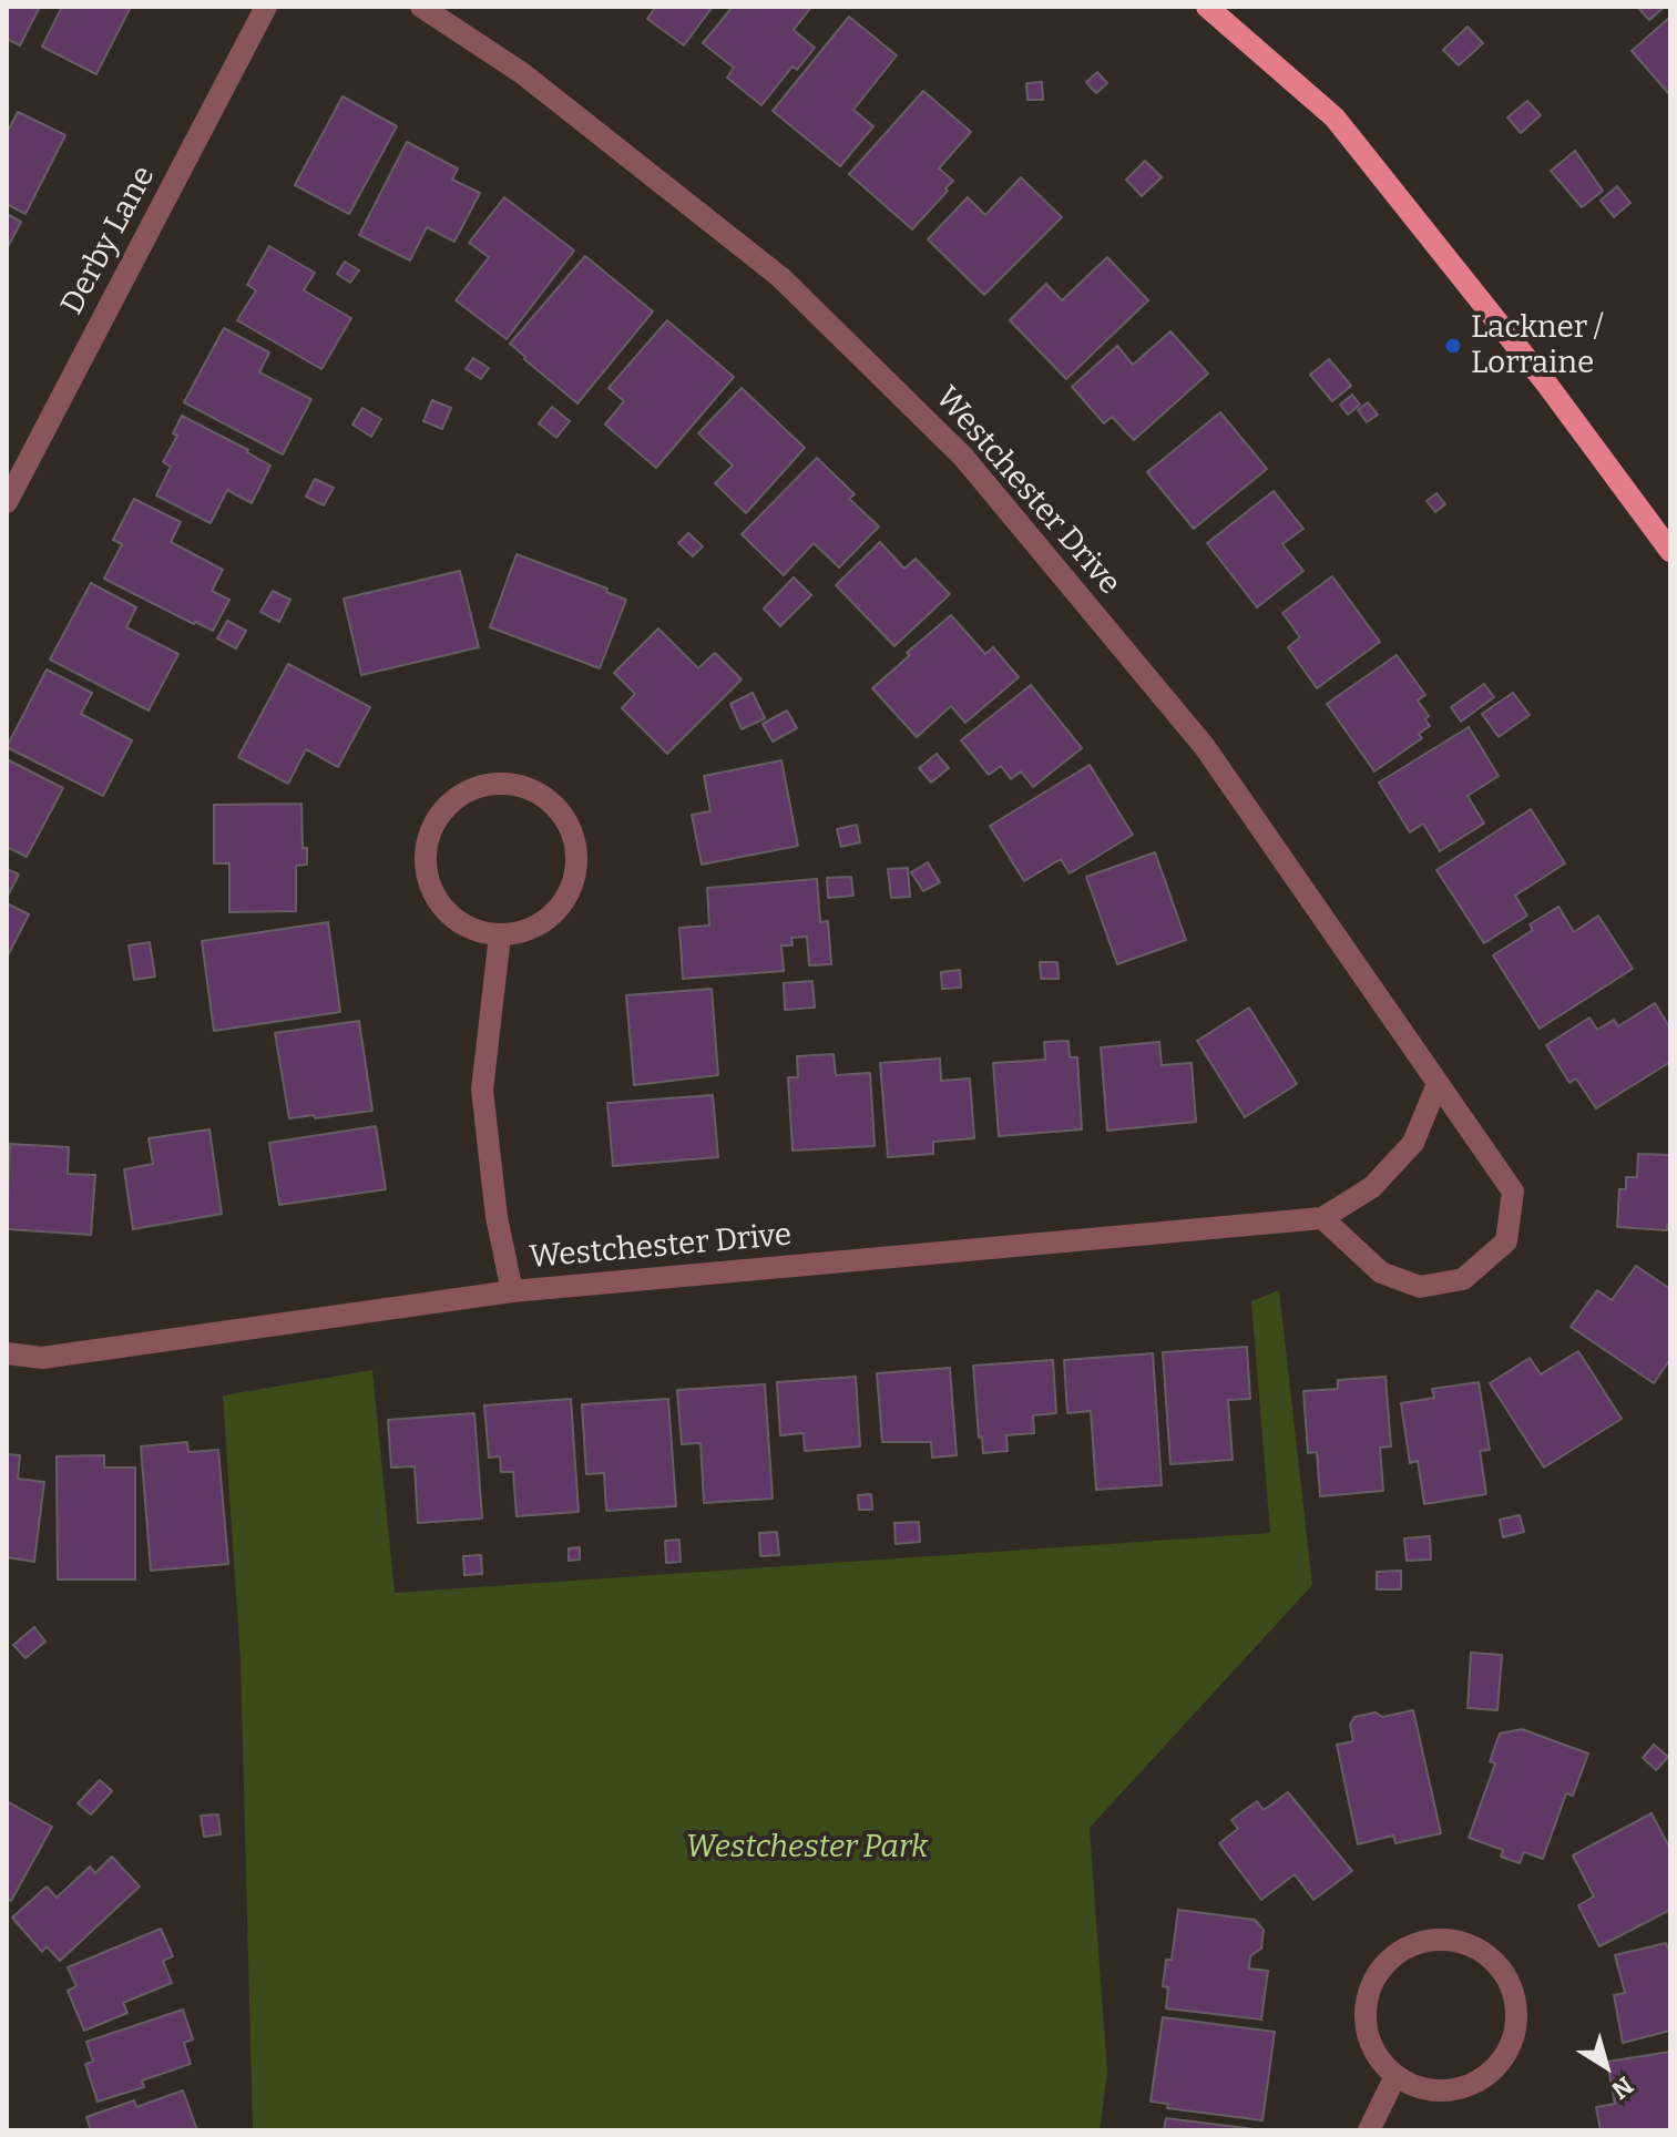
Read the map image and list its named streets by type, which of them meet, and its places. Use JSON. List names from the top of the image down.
{
  "streets": {
    "street": ["Derby Lane", "Westchester Drive"]
  },
  "parks": ["Westchester Park"],
  "places": ["Lackner / Lorraine"],
  "north": "bottom right"
}
